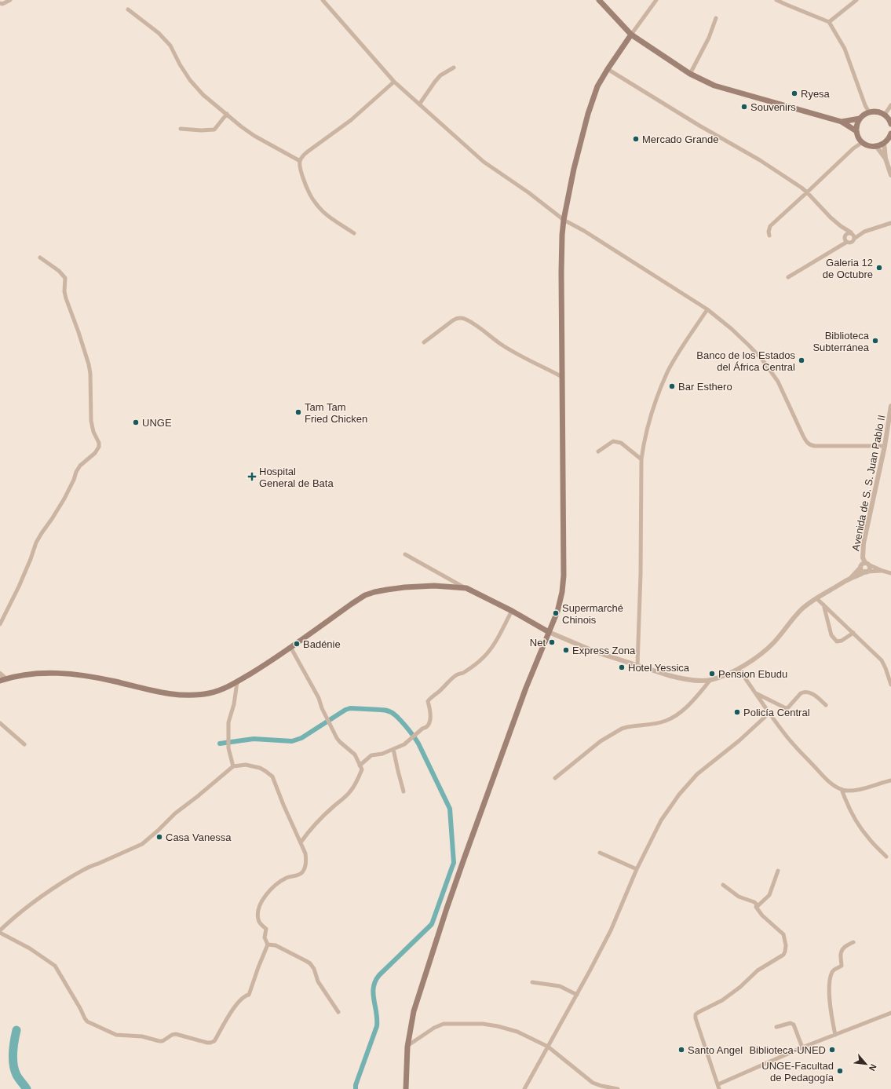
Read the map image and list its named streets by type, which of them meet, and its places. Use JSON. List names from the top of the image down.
{
  "streets": {
    "street": ["Avenida de S. S. Juan Pablo II"]
  },
  "places": {
    "other": [
      "Ryesa",
      "Souvenirs",
      "Mercado Grande",
      "Galeria 12 de Octubre",
      "Biblioteca Subterránea",
      "Banco de los Estados del África Central",
      "Bar Esthero",
      "Tam Tam Fried Chicken",
      "UNGE",
      "Supermarché Chinois",
      "Net",
      "Badénie",
      "Express Zona",
      "Hotel Yessica",
      "Pension Ebudu",
      "Policía Central",
      "Casa Vanessa",
      "Santo Angel",
      "Biblioteca-UNED",
      "UNGE-Facultad de Pedagogía"
    ],
    "health": ["Hospital General de Bata"]
  },
  "north": "bottom right"
}
